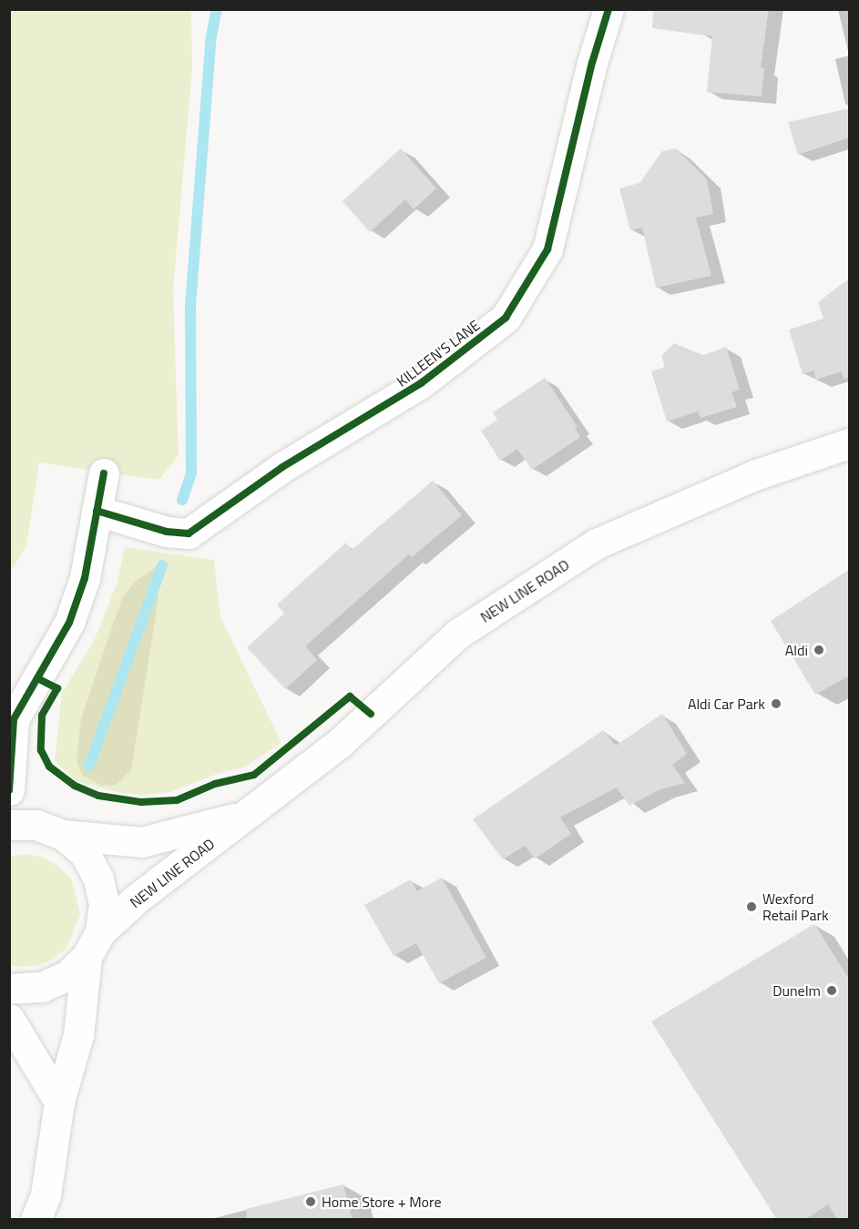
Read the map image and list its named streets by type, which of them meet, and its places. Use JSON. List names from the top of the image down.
{
  "streets": {
    "street": ["KILLEEN'S LANE", "NEW LINE ROAD"]
  },
  "places": [
    "Aldi",
    "Aldi Car Park",
    "Wexford Retail Park",
    "DuneIm",
    "Home Store + More"
  ]
}
